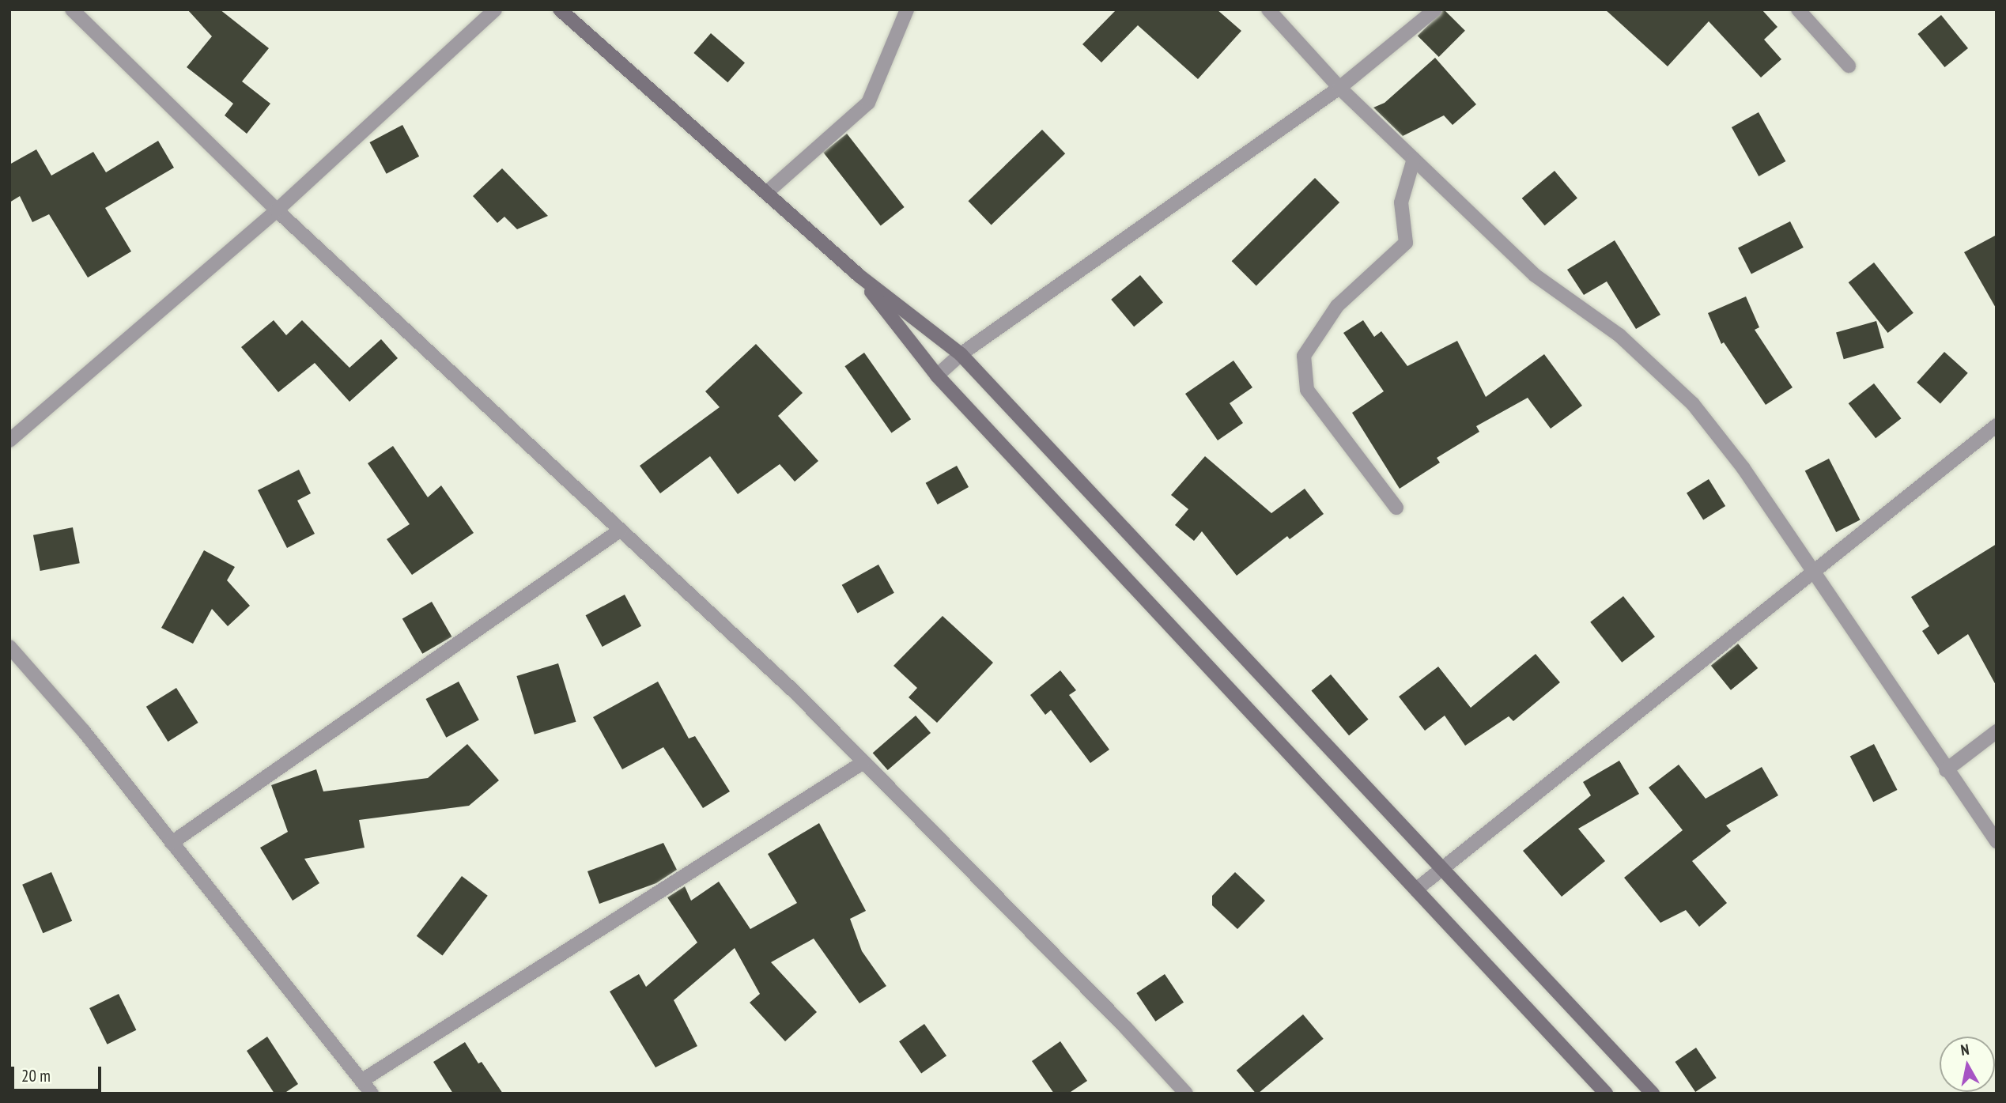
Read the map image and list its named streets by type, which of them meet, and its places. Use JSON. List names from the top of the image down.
{
  "scale_bar": "20 m",
  "north": "top"
}
